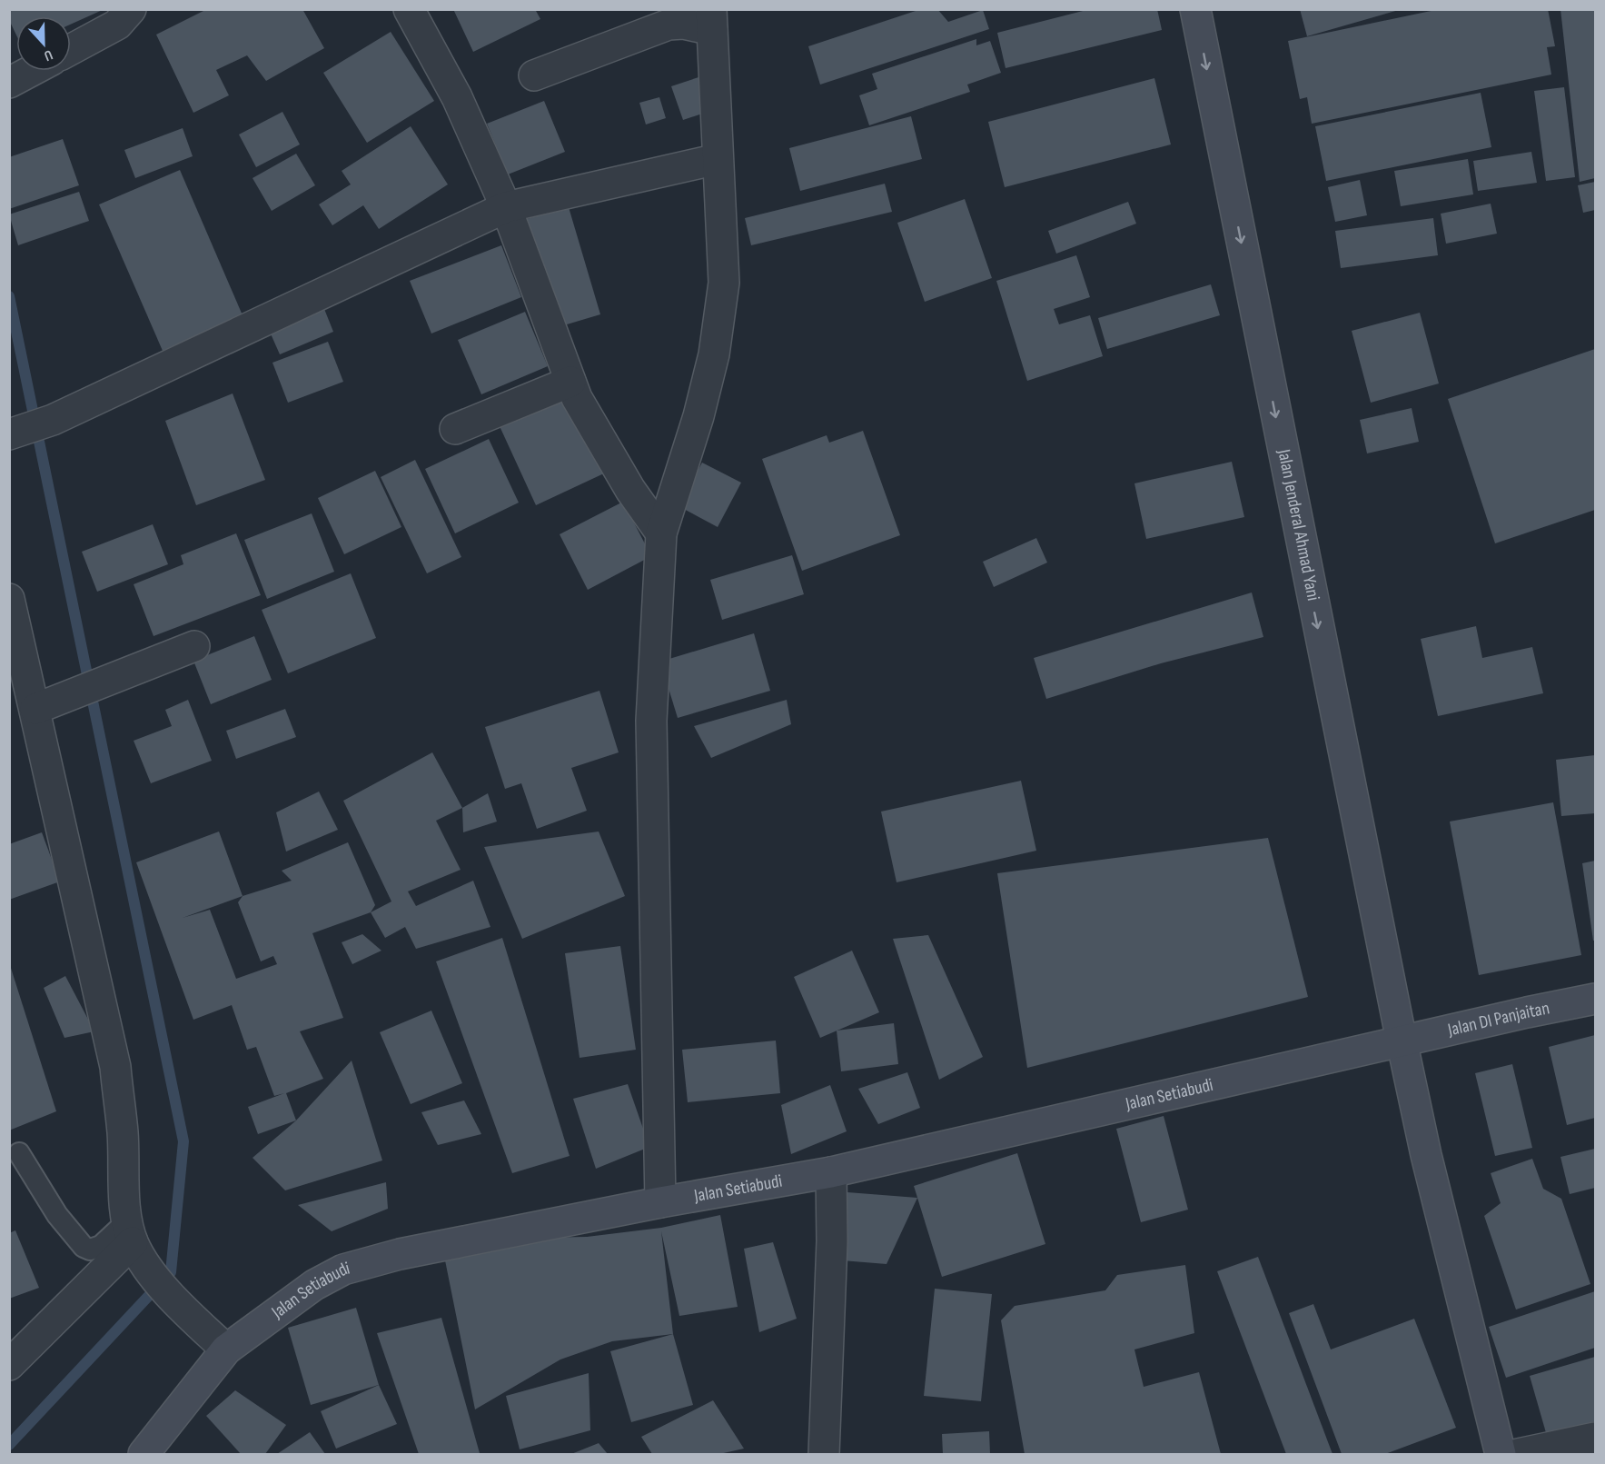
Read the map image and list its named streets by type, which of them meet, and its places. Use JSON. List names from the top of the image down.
{
  "streets": {
    "street": ["Jalan Jenderal Ahmad Yani", "Jalan DI Panjaitan", "Jalan Setiabudi"]
  },
  "crossings": [
    ["Jalan Jenderal Ahmad Yani", "Jalan DI Panjaitan"],
    ["Jalan Jenderal Ahmad Yani", "Jalan Setiabudi"],
    ["Jalan DI Panjaitan", "Jalan Setiabudi"]
  ],
  "one_way": ["Jalan Jenderal Ahmad Yani"],
  "north": "bottom"
}
